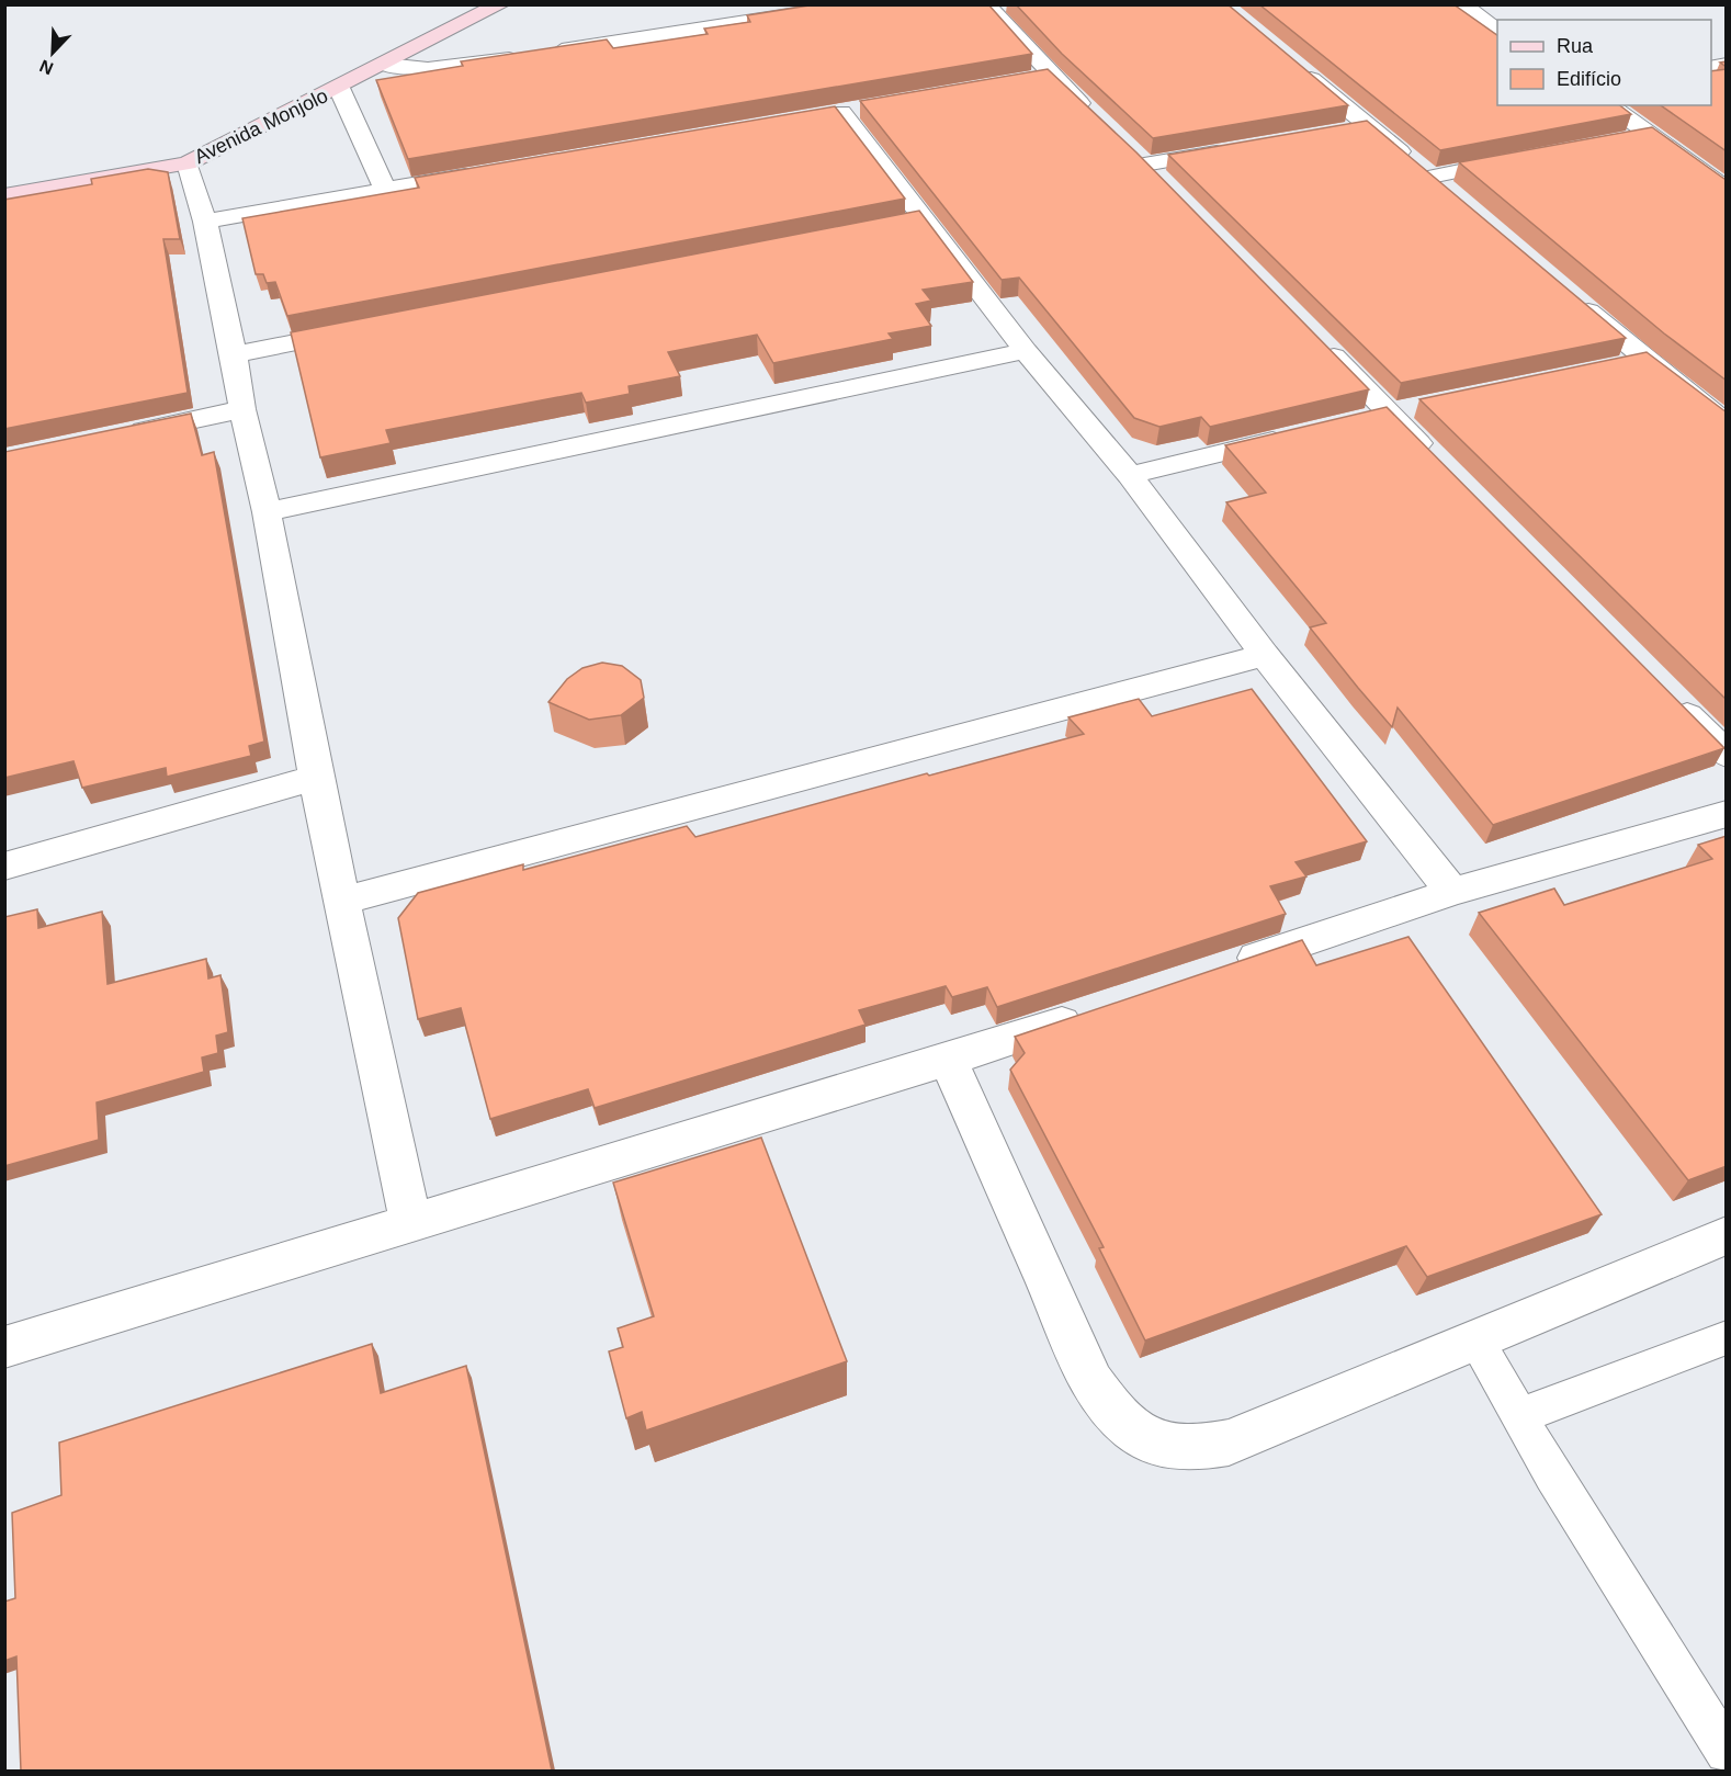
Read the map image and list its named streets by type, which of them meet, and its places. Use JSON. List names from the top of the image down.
{
  "streets": {
    "street": ["Avenida Monjolo"]
  },
  "legend": ["Rua", "Edifício"],
  "north": "bottom left"
}
